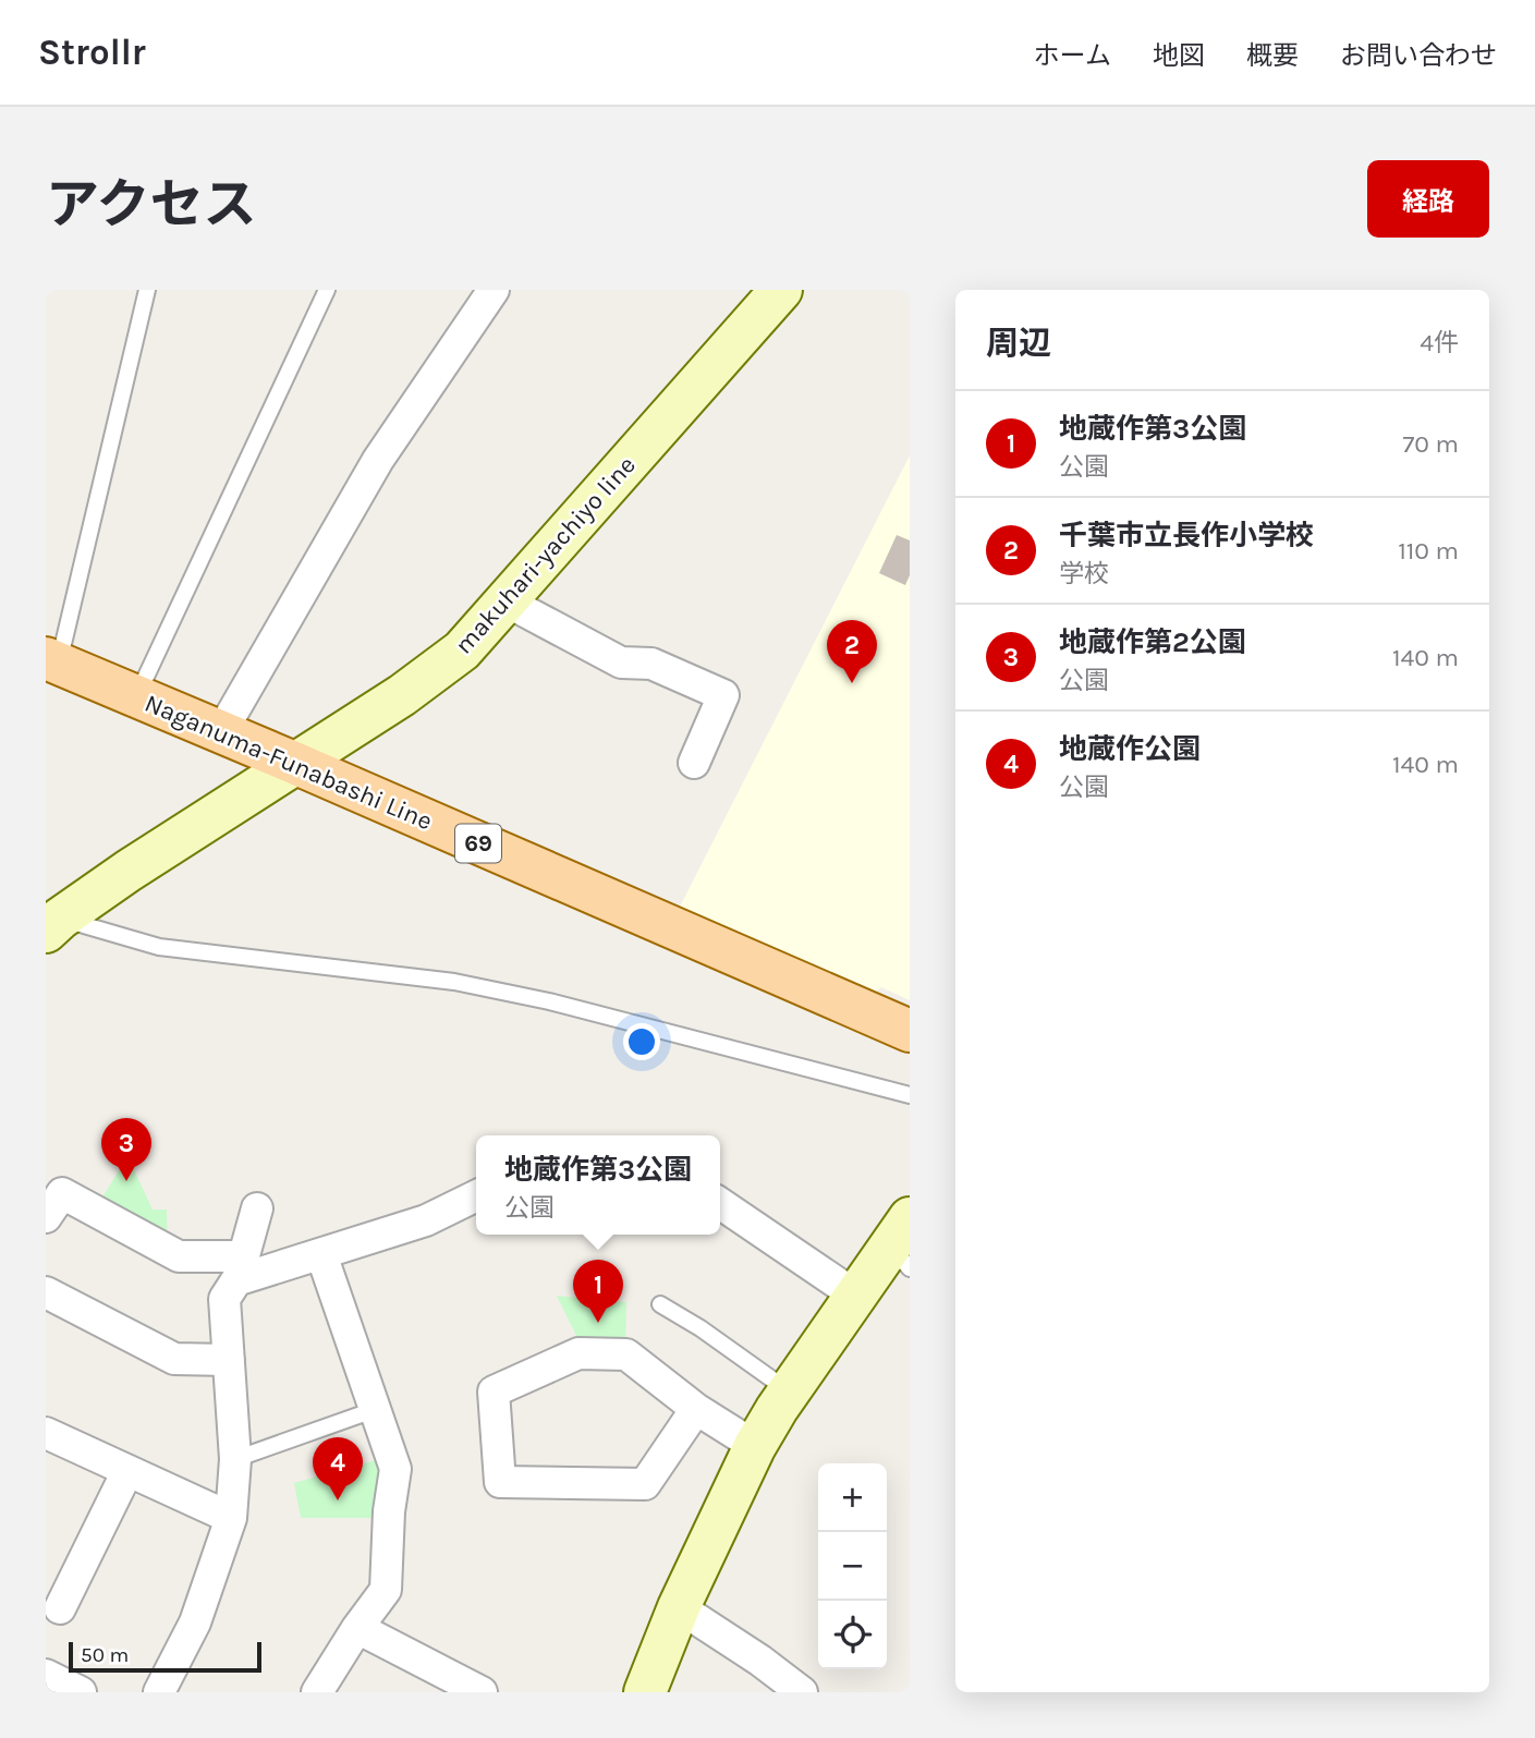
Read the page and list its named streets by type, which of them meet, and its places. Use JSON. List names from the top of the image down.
{
  "streets": {
    "main road": ["makuhari-yachiyo line", "Naganuma-Funabashi Line", "69"]
  },
  "crossings": [
    ["makuhari-yachiyo line", "Naganuma-Funabashi Line"]
  ],
  "scale_bar": "50 m",
  "page": {
    "header": "Strollr",
    "nav": [
      "ホーム",
      "地図",
      "概要",
      "お問い合わせ"
    ],
    "title": "アクセス",
    "buttons": "経路",
    "heading": ["周辺", "4件"],
    "list": [
      {
        "mark": "1",
        "name": "地蔵作第3公園",
        "note": "公園",
        "value": "70 m"
      },
      {
        "mark": "2",
        "name": "千葉市立長作小学校",
        "note": "学校",
        "value": "110 m"
      },
      {
        "mark": "3",
        "name": "地蔵作第2公園",
        "note": "公園",
        "value": "140 m"
      },
      {
        "mark": "4",
        "name": "地蔵作公園",
        "note": "公園",
        "value": "140 m"
      }
    ],
    "pins": [
      "2",
      "3",
      "1",
      "4"
    ],
    "popup": ["地蔵作第3公園", "公園"],
    "map_buttons": ["+", "−"],
    "scale": "50 m"
  }
}
